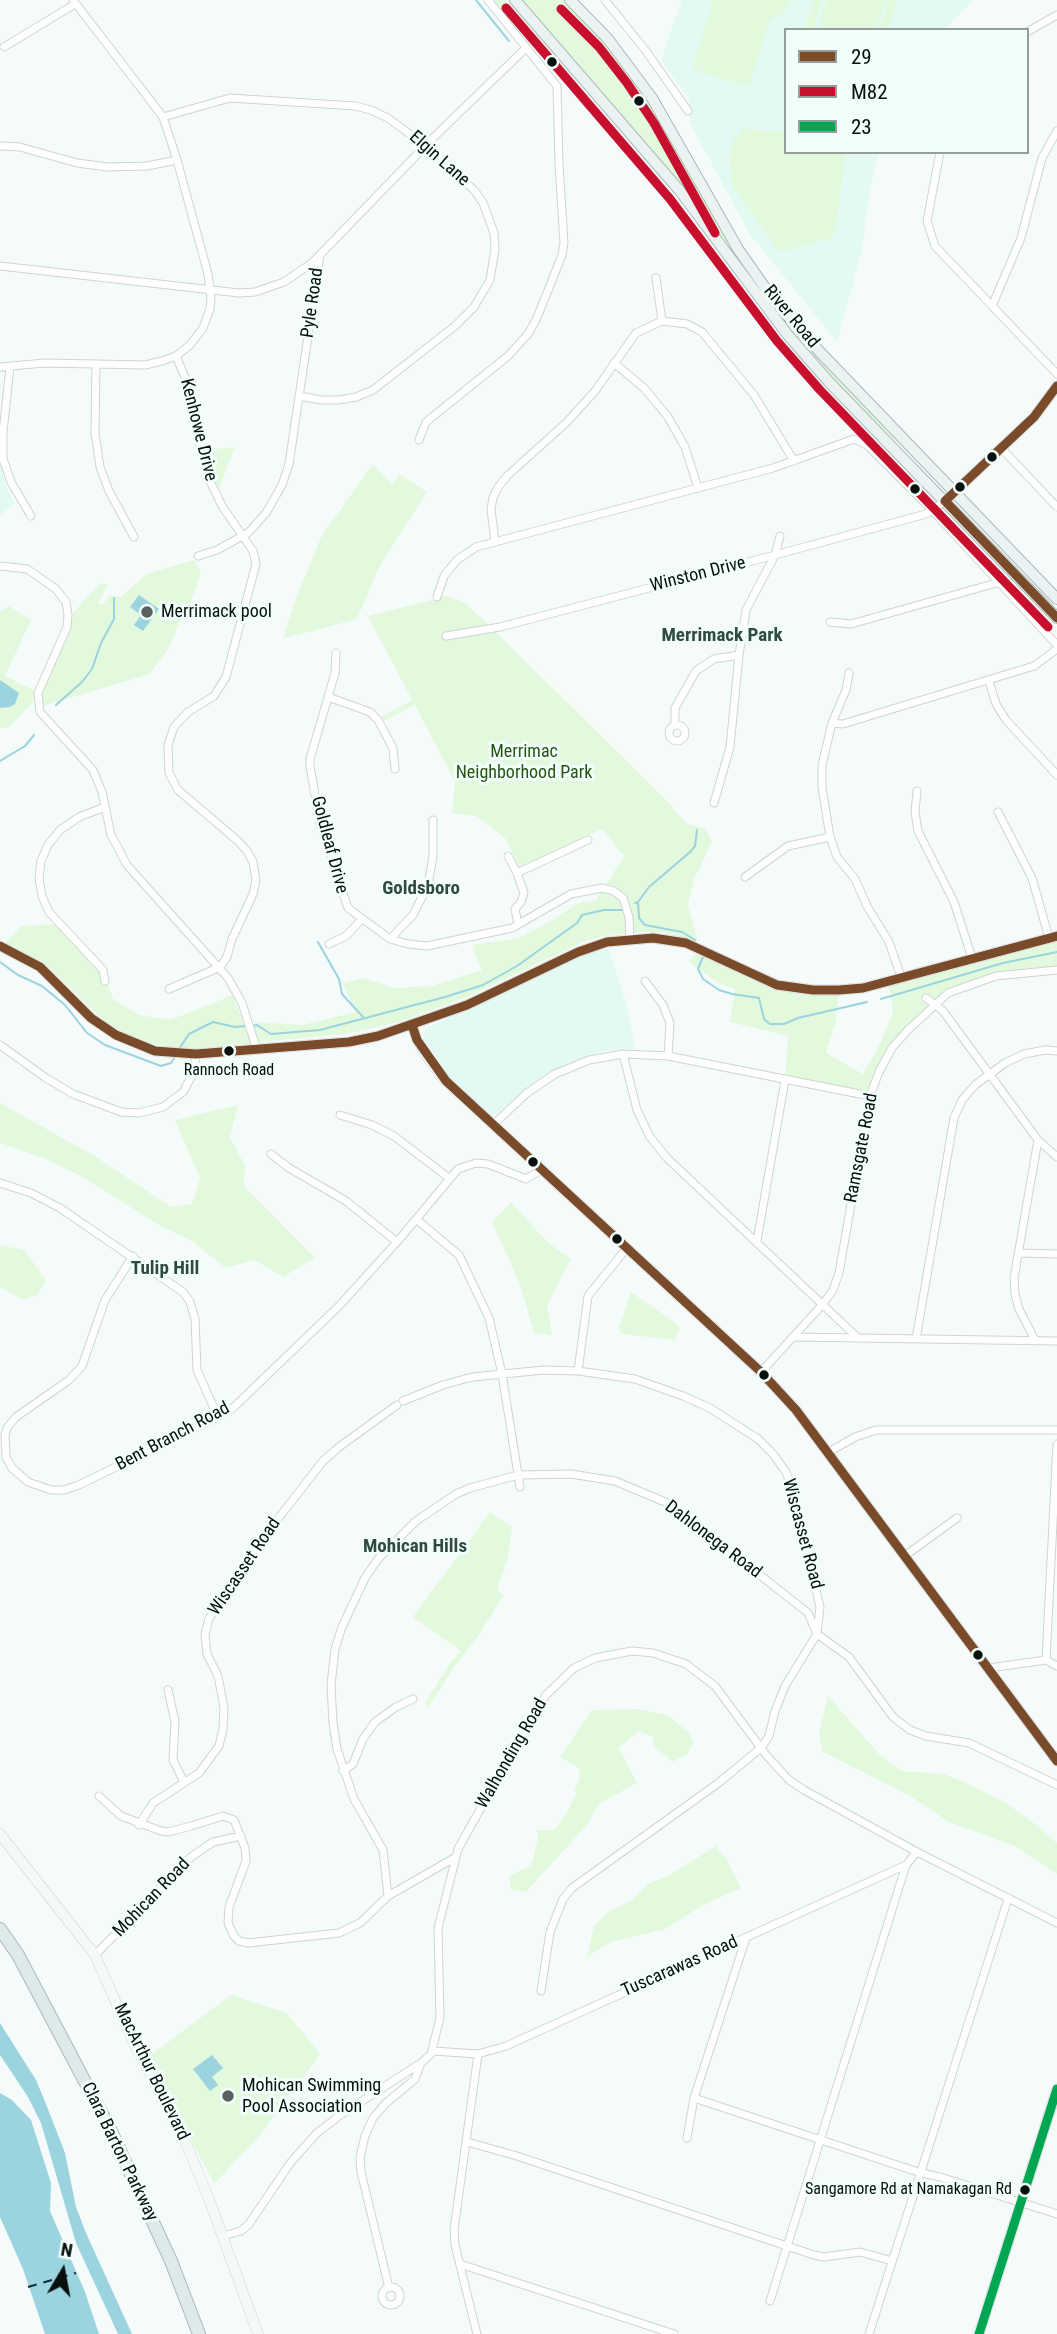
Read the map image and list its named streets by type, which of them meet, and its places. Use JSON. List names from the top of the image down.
{
  "streets": {
    "highway": ["Clara Barton Parkway"],
    "main road": ["River Road", "MacArthur Boulevard"],
    "street": [
      "Elgin Lane",
      "Pyle Road",
      "Kenhowe Drive",
      "Winston Drive",
      "Goldleaf Drive",
      "Ramsgate Road",
      "Bent Branch Road",
      "Wiscasset Road",
      "Dahlonega Road",
      "Walhonding Road",
      "Mohican Road",
      "Tuscarawas Road"
    ]
  },
  "crossings": [
    ["Elgin Lane", "Pyle Road"],
    ["Pyle Road", "Kenhowe Drive"],
    ["River Road", "Winston Drive"],
    ["Wiscasset Road", "Dahlonega Road"],
    ["Wiscasset Road", "Walhonding Road"],
    ["Walhonding Road", "Tuscarawas Road"],
    ["Mohican Road", "MacArthur Boulevard"]
  ],
  "districts": [
    "Merrimack Park",
    "Goldsboro",
    "Tulip Hill",
    "Mohican Hills"
  ],
  "parks": ["Merrimac Neighborhood Park"],
  "places": [
    "Merrimack pool",
    "Rannoch Road",
    "Mohican Swimming Pool Association",
    "Sangamore Rd at Namakagan Rd"
  ],
  "lines": ["transit line M82", "transit line 29", "transit line 23"],
  "legend": ["29", "M82", "23"],
  "north": "top"
}
